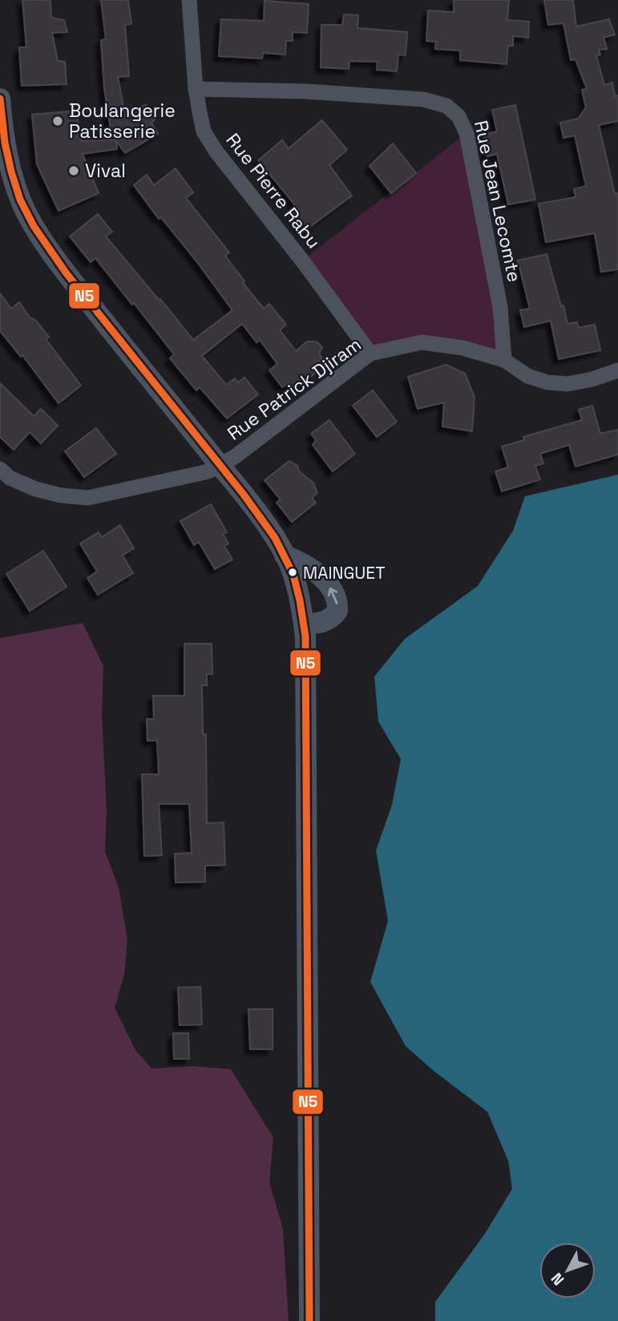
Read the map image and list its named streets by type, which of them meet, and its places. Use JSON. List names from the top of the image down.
{
  "streets": {
    "street": ["Rue Pierre Rabu", "Rue Jean Lecomte", "Rue Patrick Djiram"]
  },
  "crossings": [
    ["Rue Pierre Rabu", "Rue Jean Lecomte"],
    ["Rue Pierre Rabu", "Rue Patrick Djiram"],
    ["Rue Jean Lecomte", "Rue Patrick Djiram"]
  ],
  "places": ["Boulangerie Patisserie", "Vival", "MAINGUET"],
  "lines": ["transit line N5"],
  "north": "bottom left"
}
